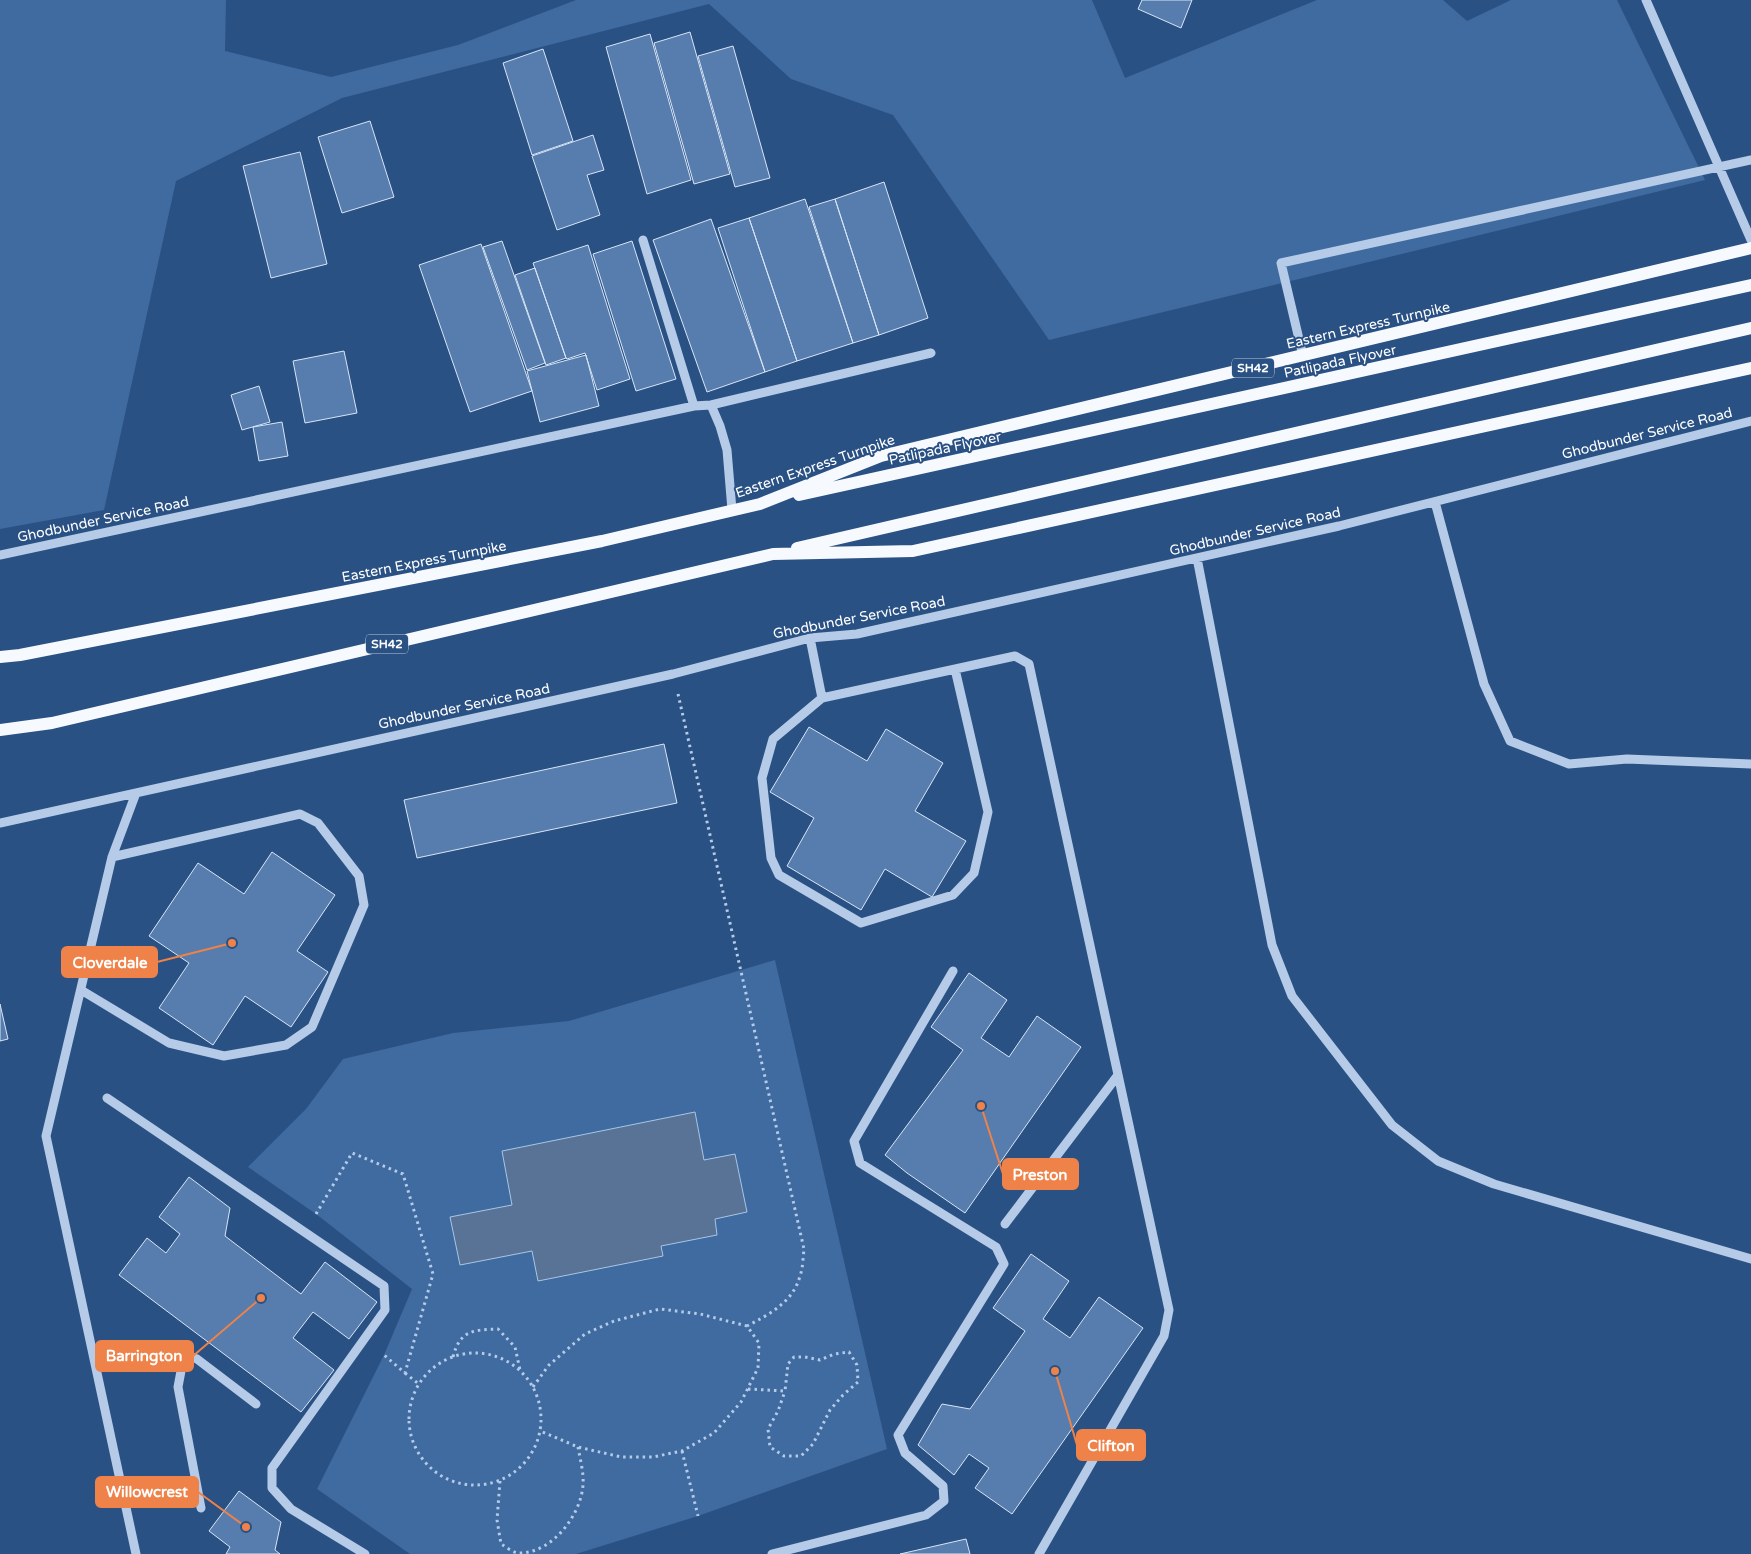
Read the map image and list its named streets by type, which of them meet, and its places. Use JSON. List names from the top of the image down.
{
  "streets": {
    "main road": ["Eastern Express Turnpike", "Patlipada Flyover", "SH42"],
    "street": ["Ghodbunder Service Road"]
  },
  "crossings": [
    ["Eastern Express Turnpike", "Patlipada Flyover"]
  ],
  "places": [
    "Cloverdale",
    "Preston",
    "Barrington",
    "Clifton",
    "Willowcrest"
  ]
}
